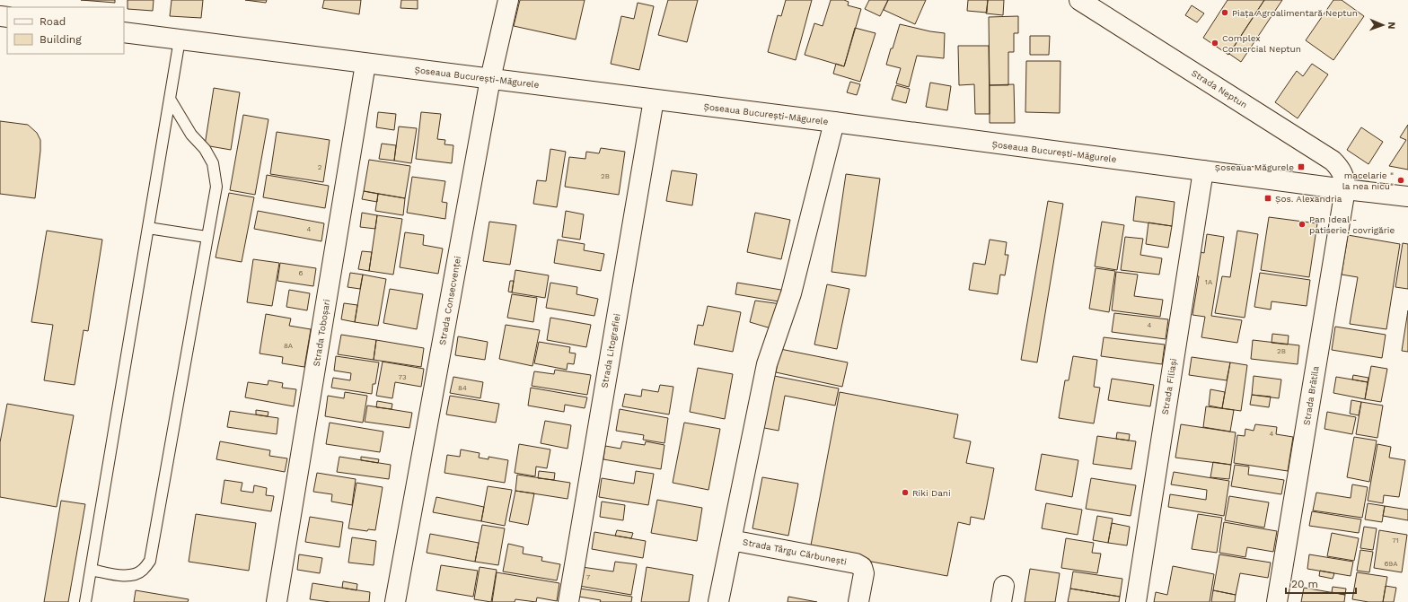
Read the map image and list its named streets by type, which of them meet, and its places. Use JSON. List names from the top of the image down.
{
  "streets": {
    "street": [
      "Șoseaua București-Măgurele",
      "Strada Neptun",
      "Strada Consecvenței",
      "Strada Toboșari",
      "Strada Litografiei",
      "Strada Filiași",
      "Strada Brătila",
      "Strada Târgu Cărbunești"
    ]
  },
  "crossings": [
    ["Șoseaua București-Măgurele", "Strada Neptun"],
    ["Șoseaua București-Măgurele", "Strada Consecvenței"],
    ["Șoseaua București-Măgurele", "Strada Toboșari"],
    ["Șoseaua București-Măgurele", "Strada Litografiei"],
    ["Șoseaua București-Măgurele", "Strada Filiași"],
    ["Șoseaua București-Măgurele", "Strada Brătila"],
    ["Strada Neptun", "Strada Brătila"]
  ],
  "places": {
    "other": [
      "Piața Agroalimentară Neptun",
      "Complex Comercial Neptun",
      "macelarie \" la nea nicu\"",
      "Pan Ideal - patiserie, covrigărie",
      "Riki Dani"
    ],
    "transit": ["Șoseaua Măgurele", "Șos. Alexandria"]
  },
  "house_numbers": [
    "2",
    "2B",
    "4",
    "6",
    "1A",
    "4",
    "8A",
    "2B",
    "73",
    "84",
    "4",
    "71",
    "69A",
    "7"
  ],
  "legend": ["Road", "Building"],
  "scale_bar": "20 m",
  "north": "right"
}
